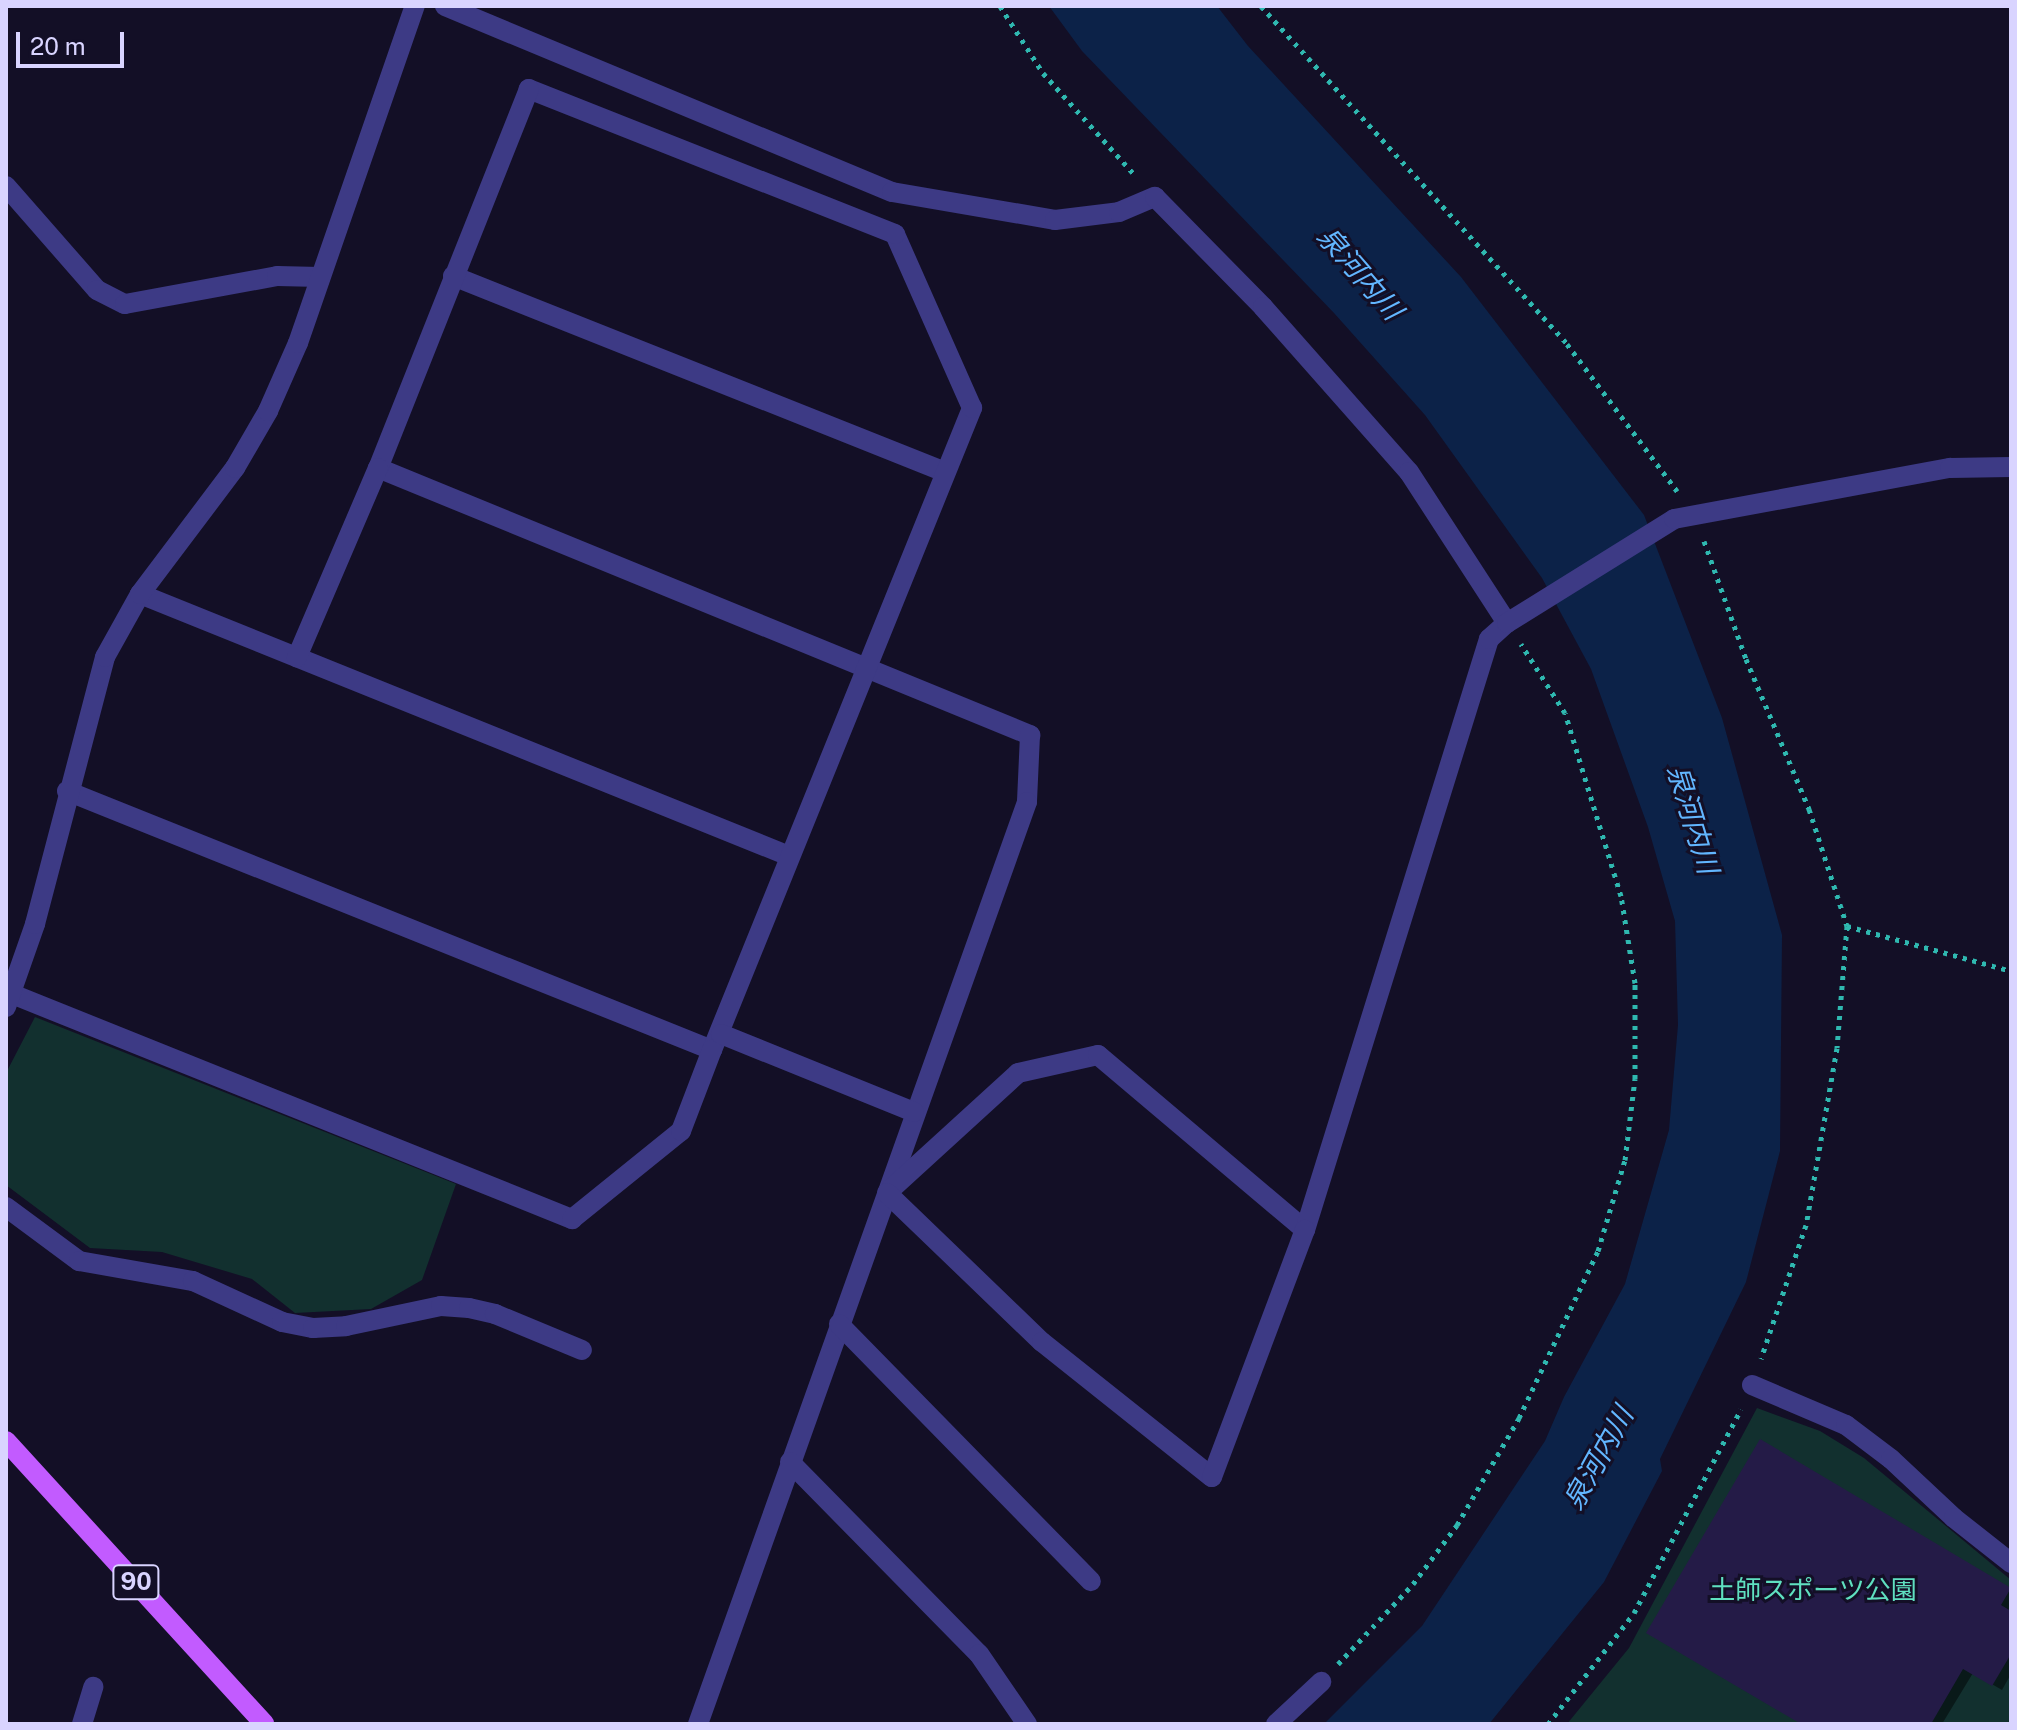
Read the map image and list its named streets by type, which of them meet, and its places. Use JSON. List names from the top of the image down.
{
  "streets": {
    "main road": ["90"]
  },
  "water": ["泉河内川"],
  "parks": ["土師スポーツ公園"],
  "scale_bar": "20 m"
}
